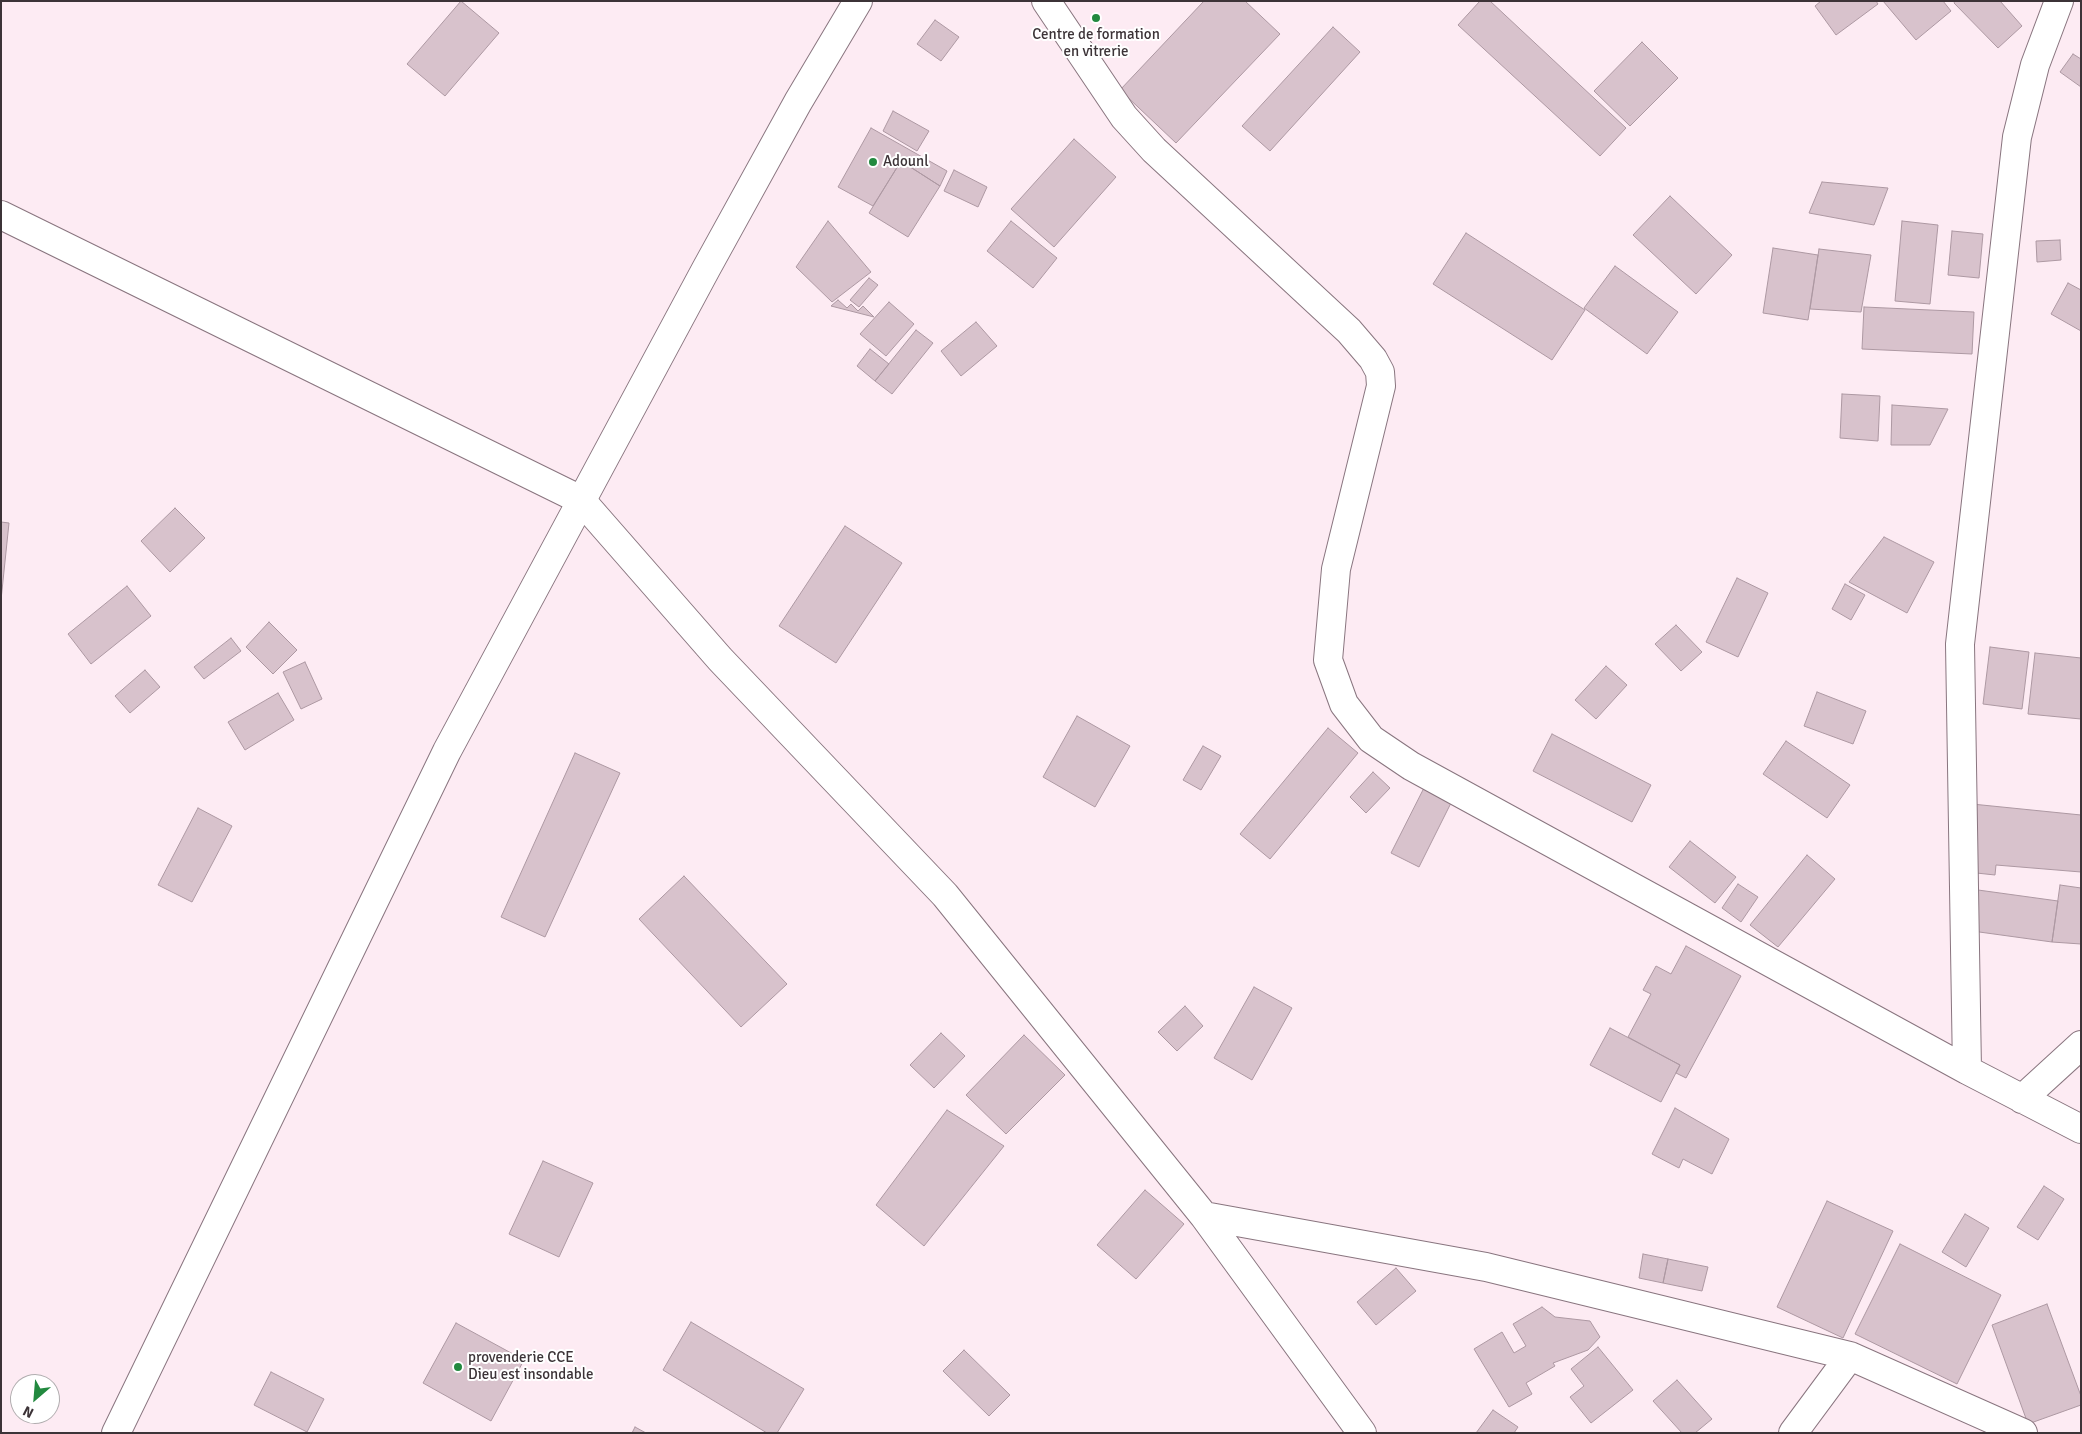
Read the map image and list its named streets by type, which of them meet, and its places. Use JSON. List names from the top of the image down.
{
  "places": ["Centre de formation en vitrerie", "Adounl", "provenderie CCE Dieu est insondable"],
  "north": "bottom left"
}
